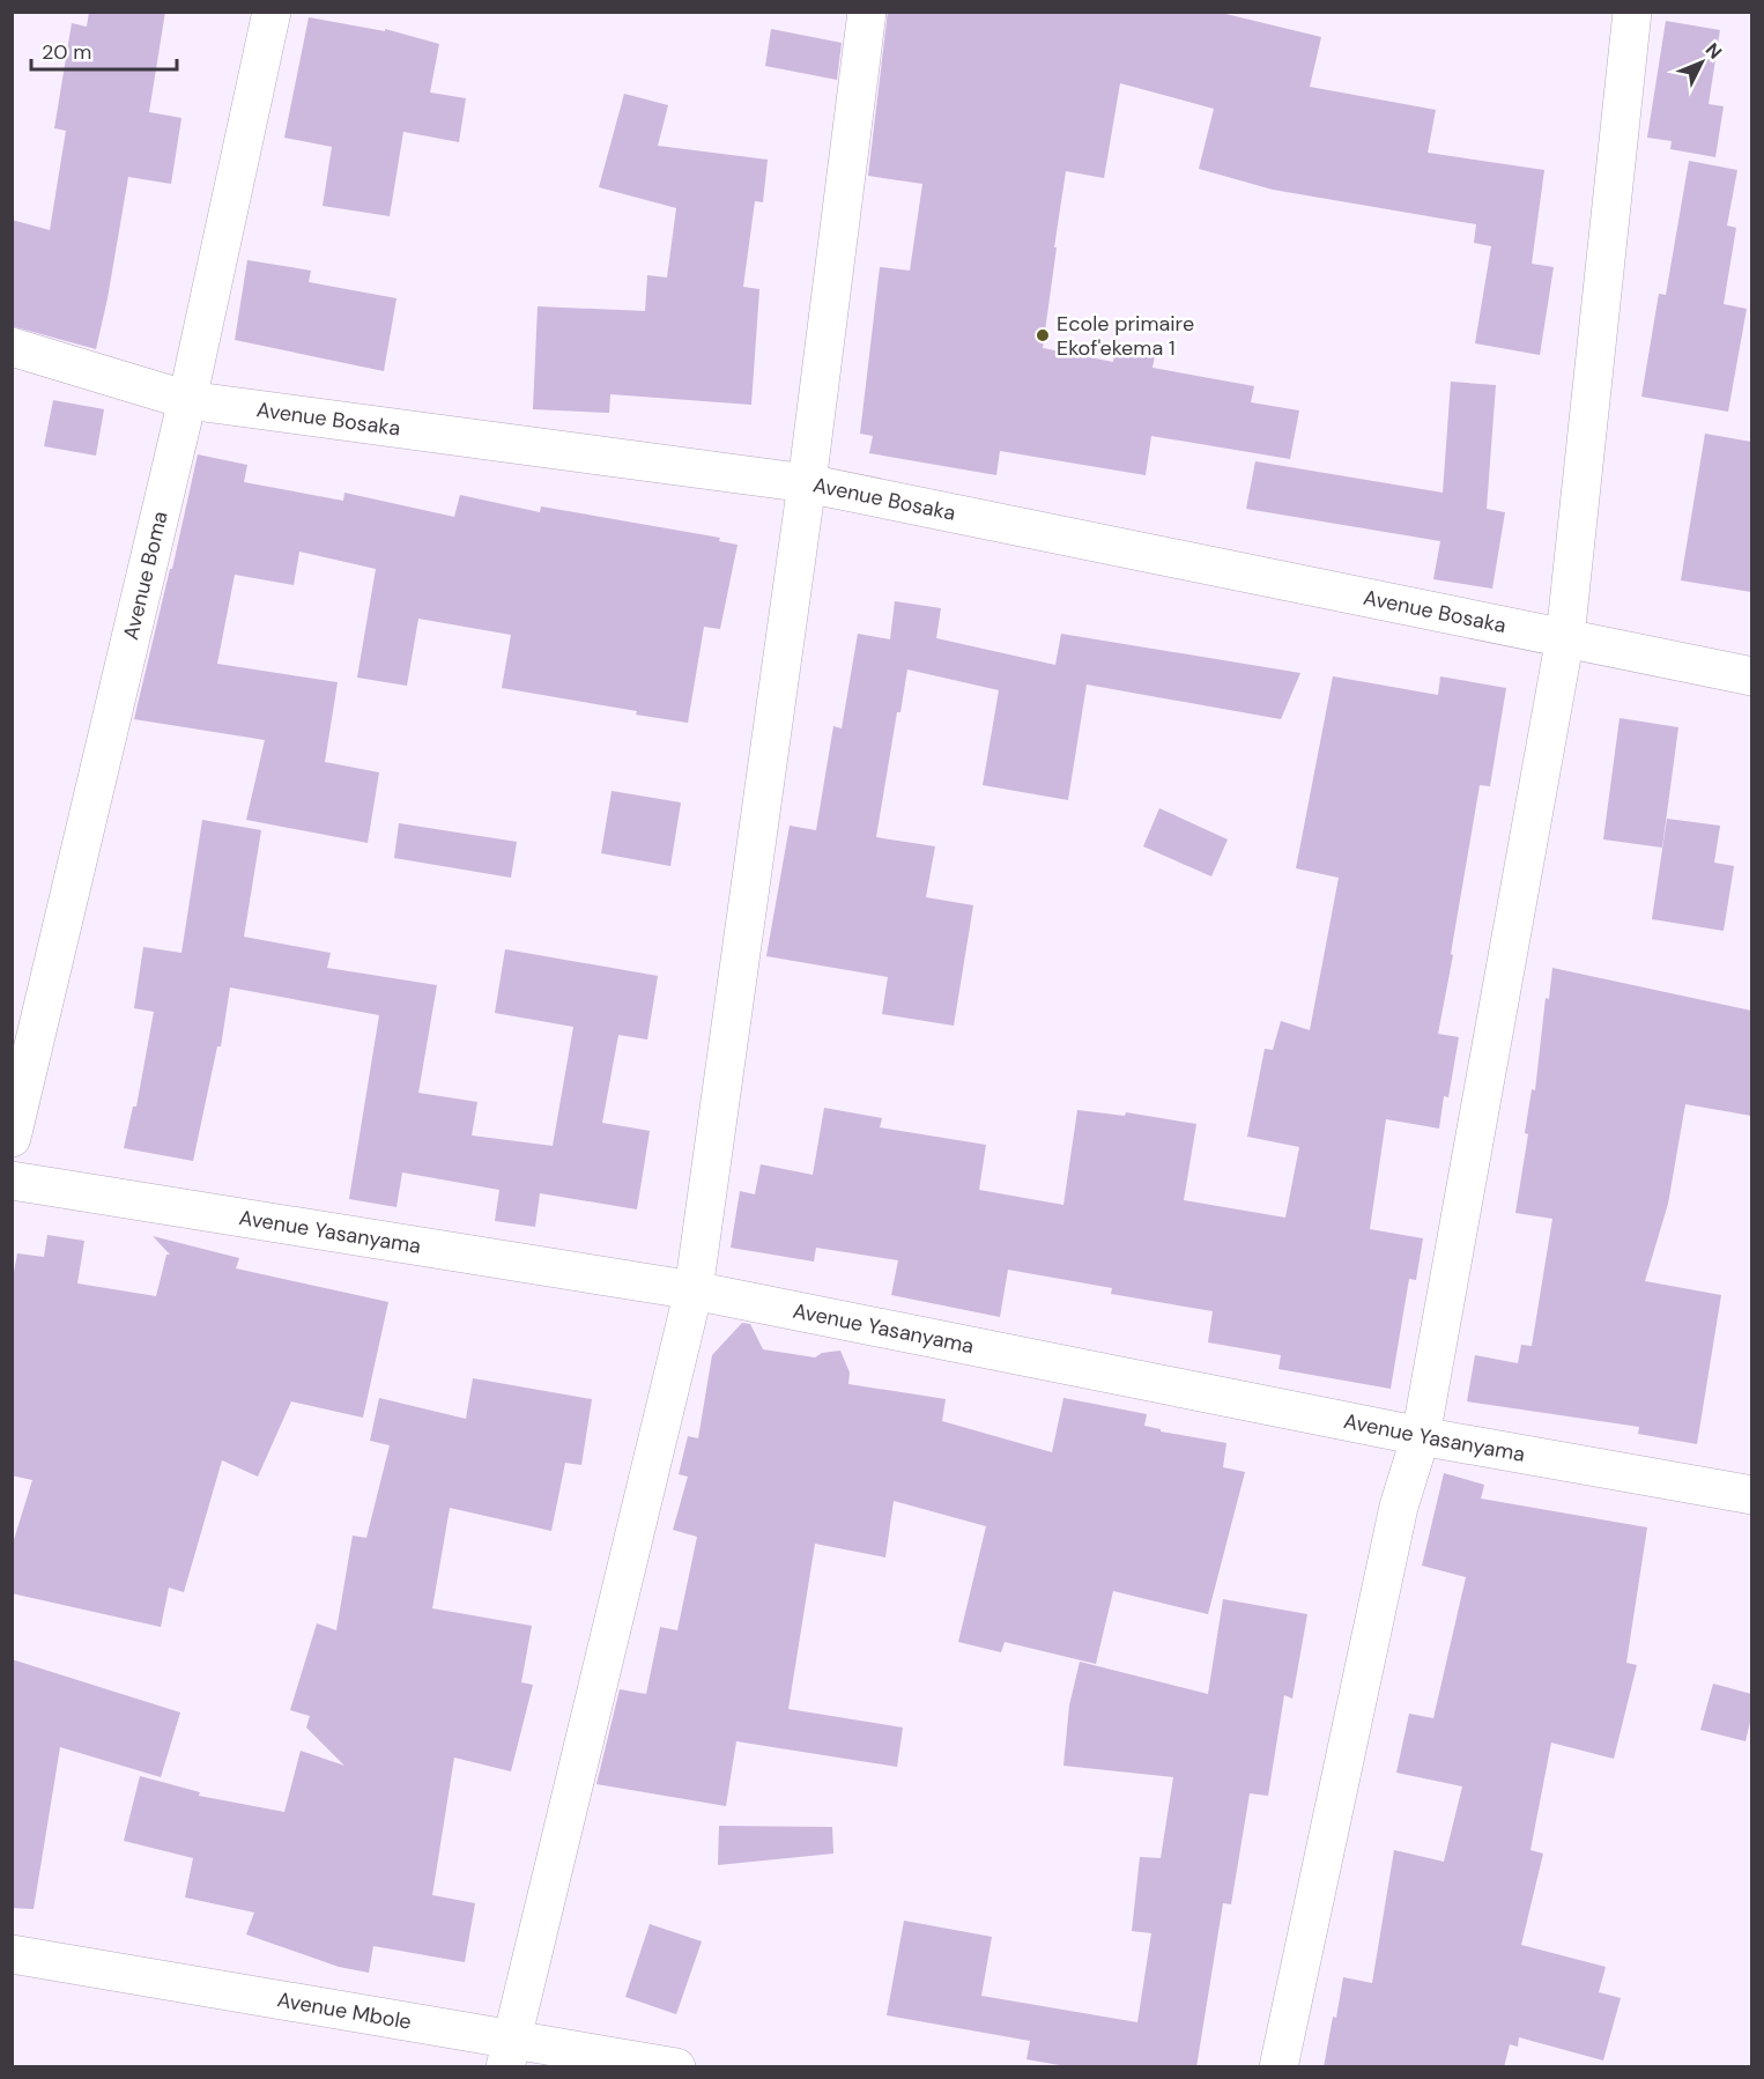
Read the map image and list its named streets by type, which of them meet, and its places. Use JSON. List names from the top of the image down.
{
  "streets": {
    "street": [
      "Avenue Bosaka",
      "Avenue Boma",
      "Avenue Yasanyama",
      "Avenue Mbole"
    ]
  },
  "crossings": [
    ["Avenue Bosaka", "Avenue Boma"]
  ],
  "places": ["Ecole primaire Ekof'ekema 1"],
  "scale_bar": "20 m",
  "north": "top right"
}
